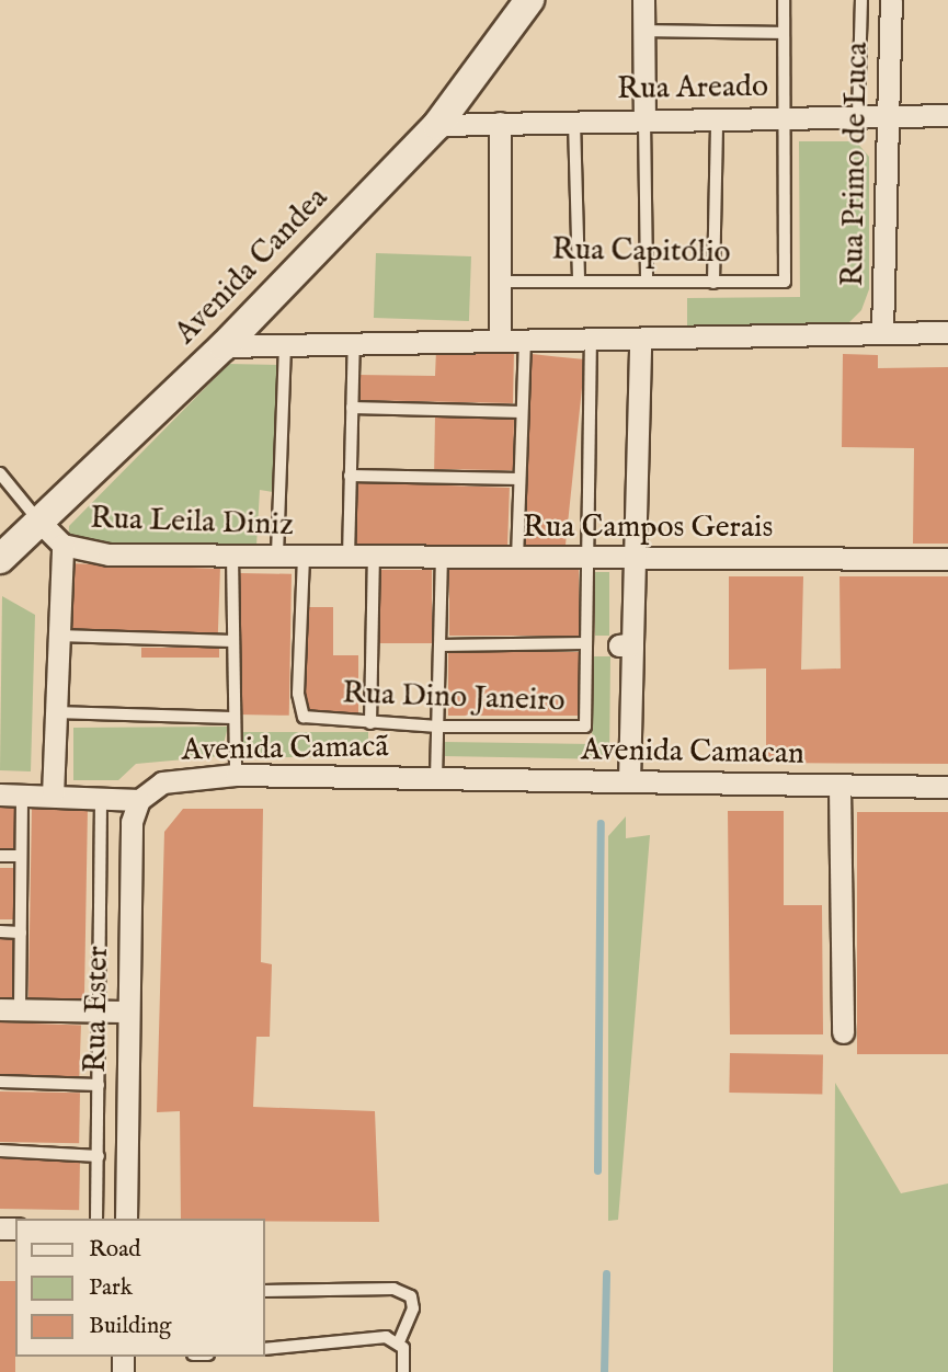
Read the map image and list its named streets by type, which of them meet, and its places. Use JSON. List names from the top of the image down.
{
  "streets": {
    "main road": ["Avenida Candea"],
    "street": [
      "Rua Areado",
      "Rua Primo de Luca",
      "Rua Leila Diniz",
      "Rua Campos Gerais",
      "Avenida Camacã",
      "Avenida Camacan",
      "Rua Ester"
    ],
    "lane": ["Rua Capitólio", "Rua Dino Janeiro"]
  },
  "crossings": [
    ["Rua Areado", "Rua Primo de Luca"],
    ["Rua Areado", "Rua Capitólio"],
    ["Rua Areado", "Avenida Candea"],
    ["Avenida Candea", "Rua Leila Diniz"],
    ["Rua Leila Diniz", "Rua Campos Gerais"],
    ["Rua Leila Diniz", "Rua Dino Janeiro"],
    ["Avenida Camacã", "Avenida Camacan"],
    ["Avenida Camacã", "Rua Ester"]
  ],
  "legend": ["Road", "Park", "Building"]
}
